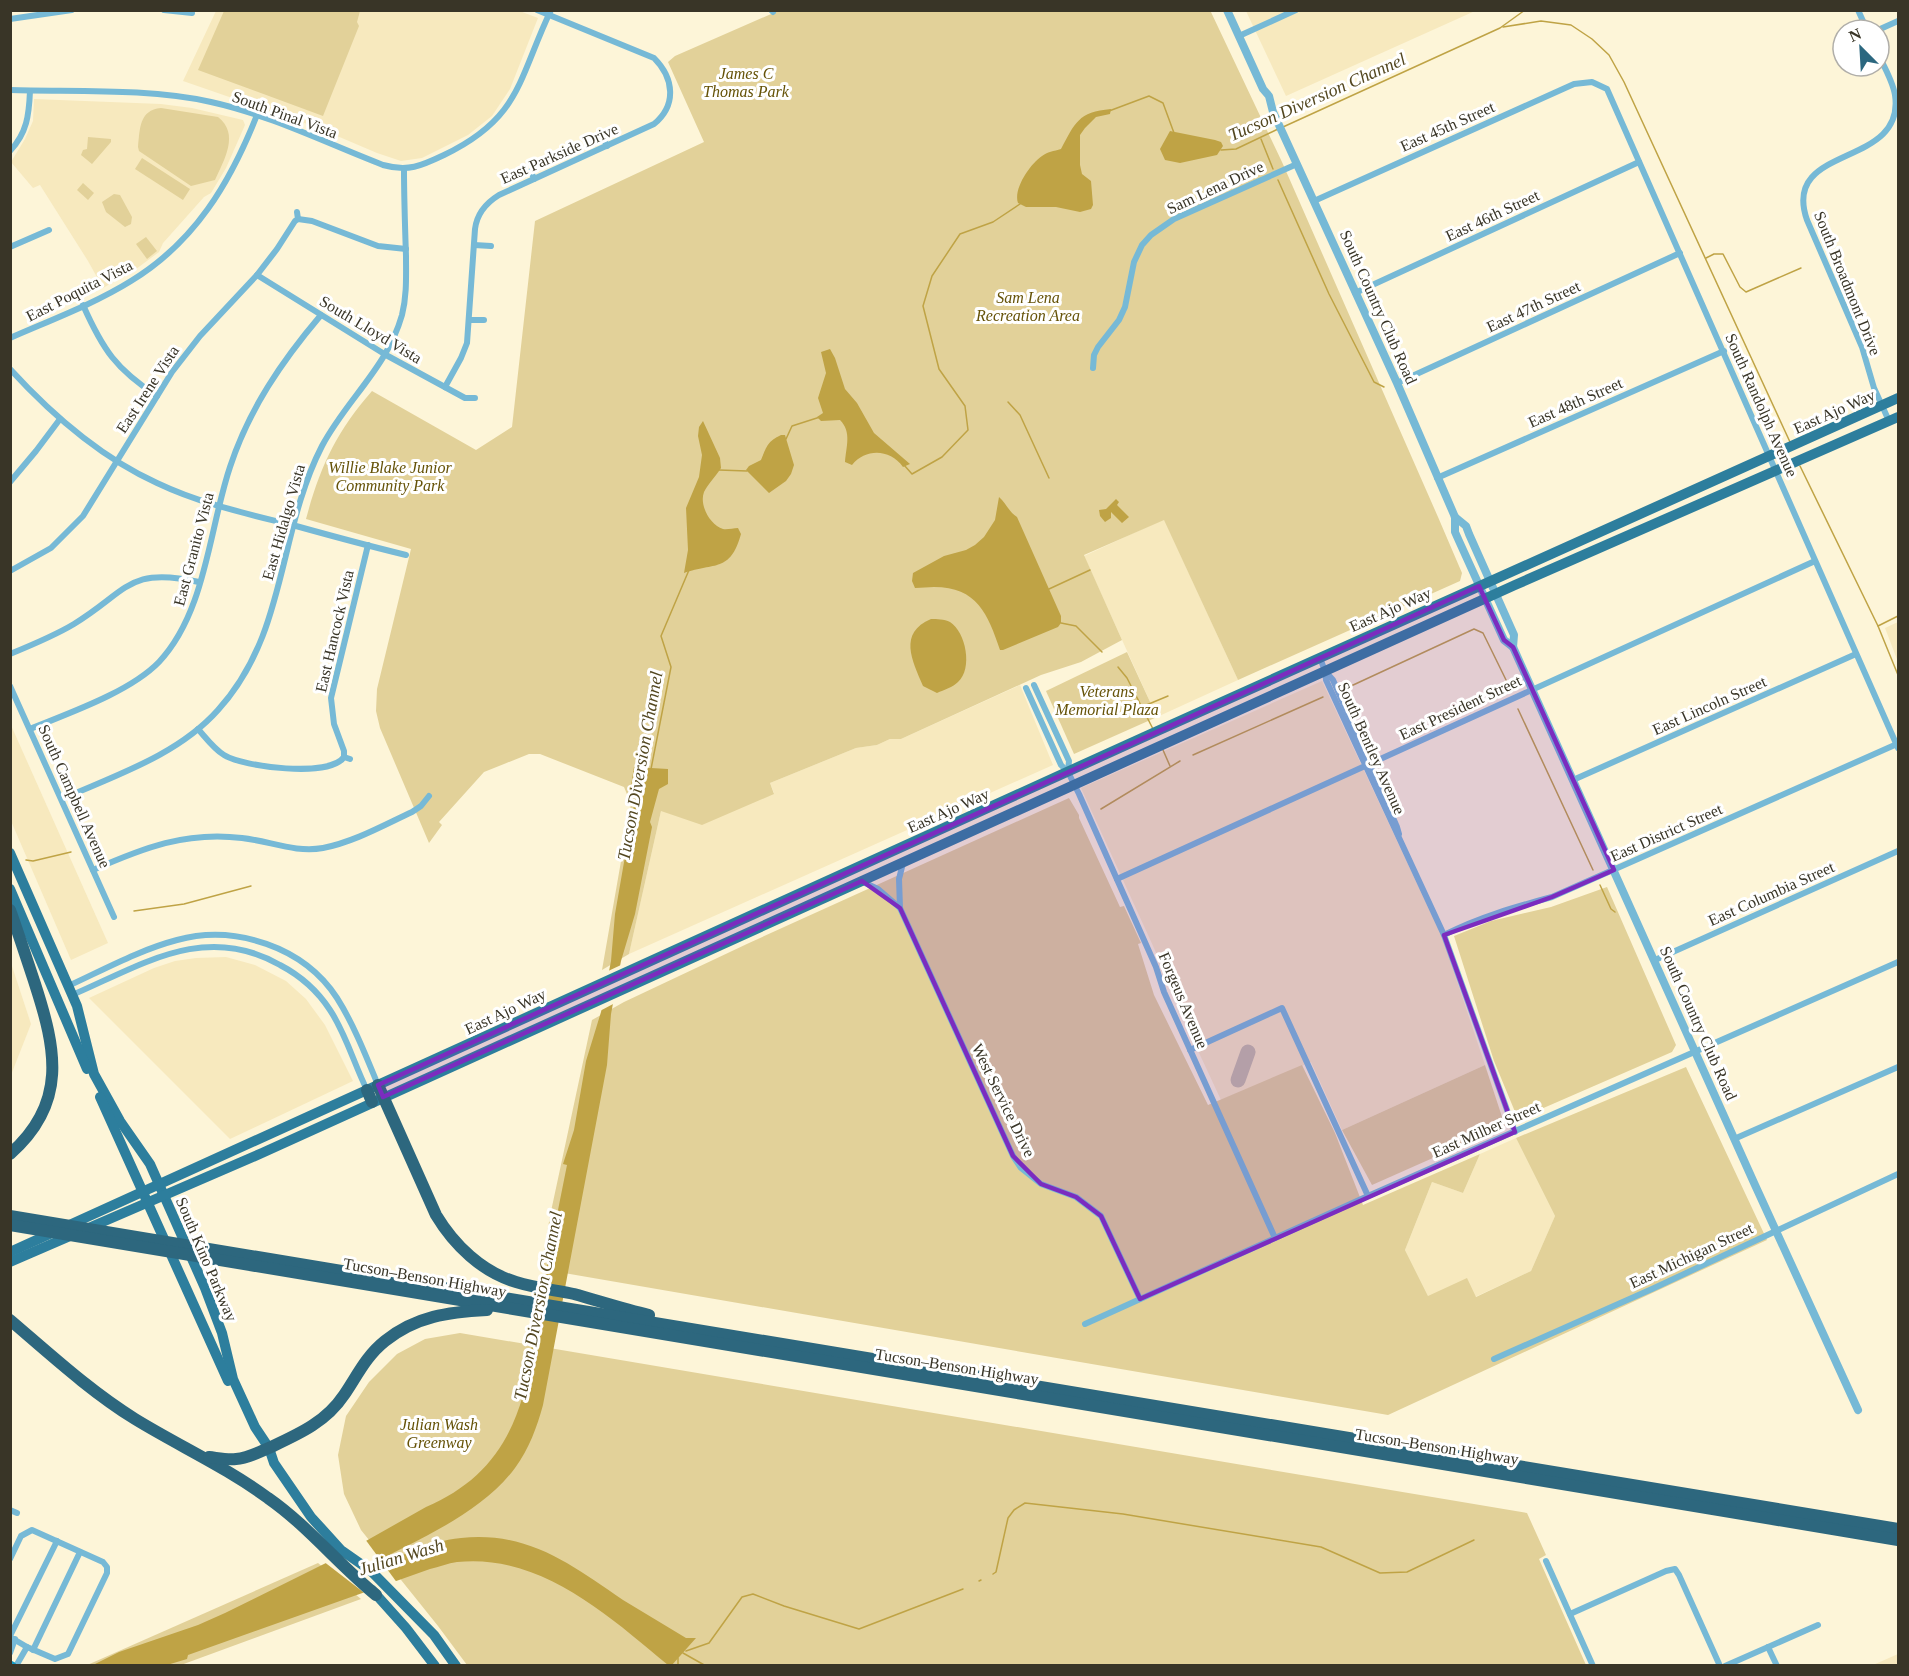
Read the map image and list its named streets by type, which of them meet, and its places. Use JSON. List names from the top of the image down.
{
  "streets": {
    "highway": ["Tucson–Benson Highway"],
    "main road": ["East Ajo Way", "South Kino Parkway"],
    "street": [
      "South Pinal Vista",
      "East 45th Street",
      "East Parkside Drive",
      "Sam Lena Drive",
      "East 46th Street",
      "South Broadmont Drive",
      "East Poquita Vista",
      "East 47th Street",
      "South Country Club Road",
      "South Lloyd Vista",
      "East Irene Vista",
      "East 48th Street",
      "South Randolph Avenue",
      "East Hidalgo Vista",
      "East Granito Vista",
      "East Hancock Vista",
      "East Lincoln Street",
      "East President Street",
      "South Bentley Avenue",
      "South Campbell Avenue",
      "East District Street",
      "East Columbia Street",
      "Forgeus Avenue",
      "West Service Drive",
      "East Milber Street",
      "East Michigan Street"
    ]
  },
  "crossings": [
    ["South Pinal Vista", "East Poquita Vista"],
    ["South Pinal Vista", "East Hidalgo Vista"],
    ["East 45th Street", "South Country Club Road"],
    ["East 45th Street", "South Randolph Avenue"],
    ["East Parkside Drive", "South Lloyd Vista"],
    ["Sam Lena Drive", "South Country Club Road"],
    ["East 46th Street", "South Country Club Road"],
    ["East 46th Street", "South Randolph Avenue"],
    ["South Broadmont Drive", "East Ajo Way"],
    ["East 47th Street", "South Country Club Road"],
    ["East 47th Street", "South Randolph Avenue"],
    ["South Country Club Road", "East 48th Street"],
    ["South Country Club Road", "East Ajo Way"],
    ["South Country Club Road", "East Lincoln Street"],
    ["South Country Club Road", "East President Street"],
    ["South Country Club Road", "East District Street"],
    ["South Country Club Road", "East Columbia Street"],
    ["South Country Club Road", "East Milber Street"],
    ["South Country Club Road", "East Michigan Street"],
    ["South Lloyd Vista", "East Irene Vista"],
    ["South Lloyd Vista", "East Hidalgo Vista"],
    ["South Lloyd Vista", "East Granito Vista"],
    ["East Irene Vista", "East Hidalgo Vista"],
    ["East 48th Street", "South Randolph Avenue"],
    ["South Randolph Avenue", "East Ajo Way"],
    ["South Randolph Avenue", "East Lincoln Street"],
    ["South Randolph Avenue", "East President Street"],
    ["South Randolph Avenue", "East District Street"],
    ["East Ajo Way", "South Bentley Avenue"],
    ["East Ajo Way", "Forgeus Avenue"],
    ["East Ajo Way", "West Service Drive"],
    ["East Hidalgo Vista", "East Hancock Vista"],
    ["East Hidalgo Vista", "South Campbell Avenue"],
    ["East Granito Vista", "South Campbell Avenue"],
    ["East President Street", "South Bentley Avenue"],
    ["East President Street", "Forgeus Avenue"],
    ["South Bentley Avenue", "East District Street"],
    ["South Bentley Avenue", "East Milber Street"],
    ["Forgeus Avenue", "East Milber Street"],
    ["West Service Drive", "East Milber Street"]
  ],
  "water": ["Tucson Diversion Channel", "Julian Wash"],
  "parks": [
    "James C Thomas Park",
    "Sam Lena Recreation Area",
    "Willie Blake Junior Community Park",
    "Veterans Memorial Plaza",
    "Julian Wash Greenway"
  ],
  "north": "top left"
}
